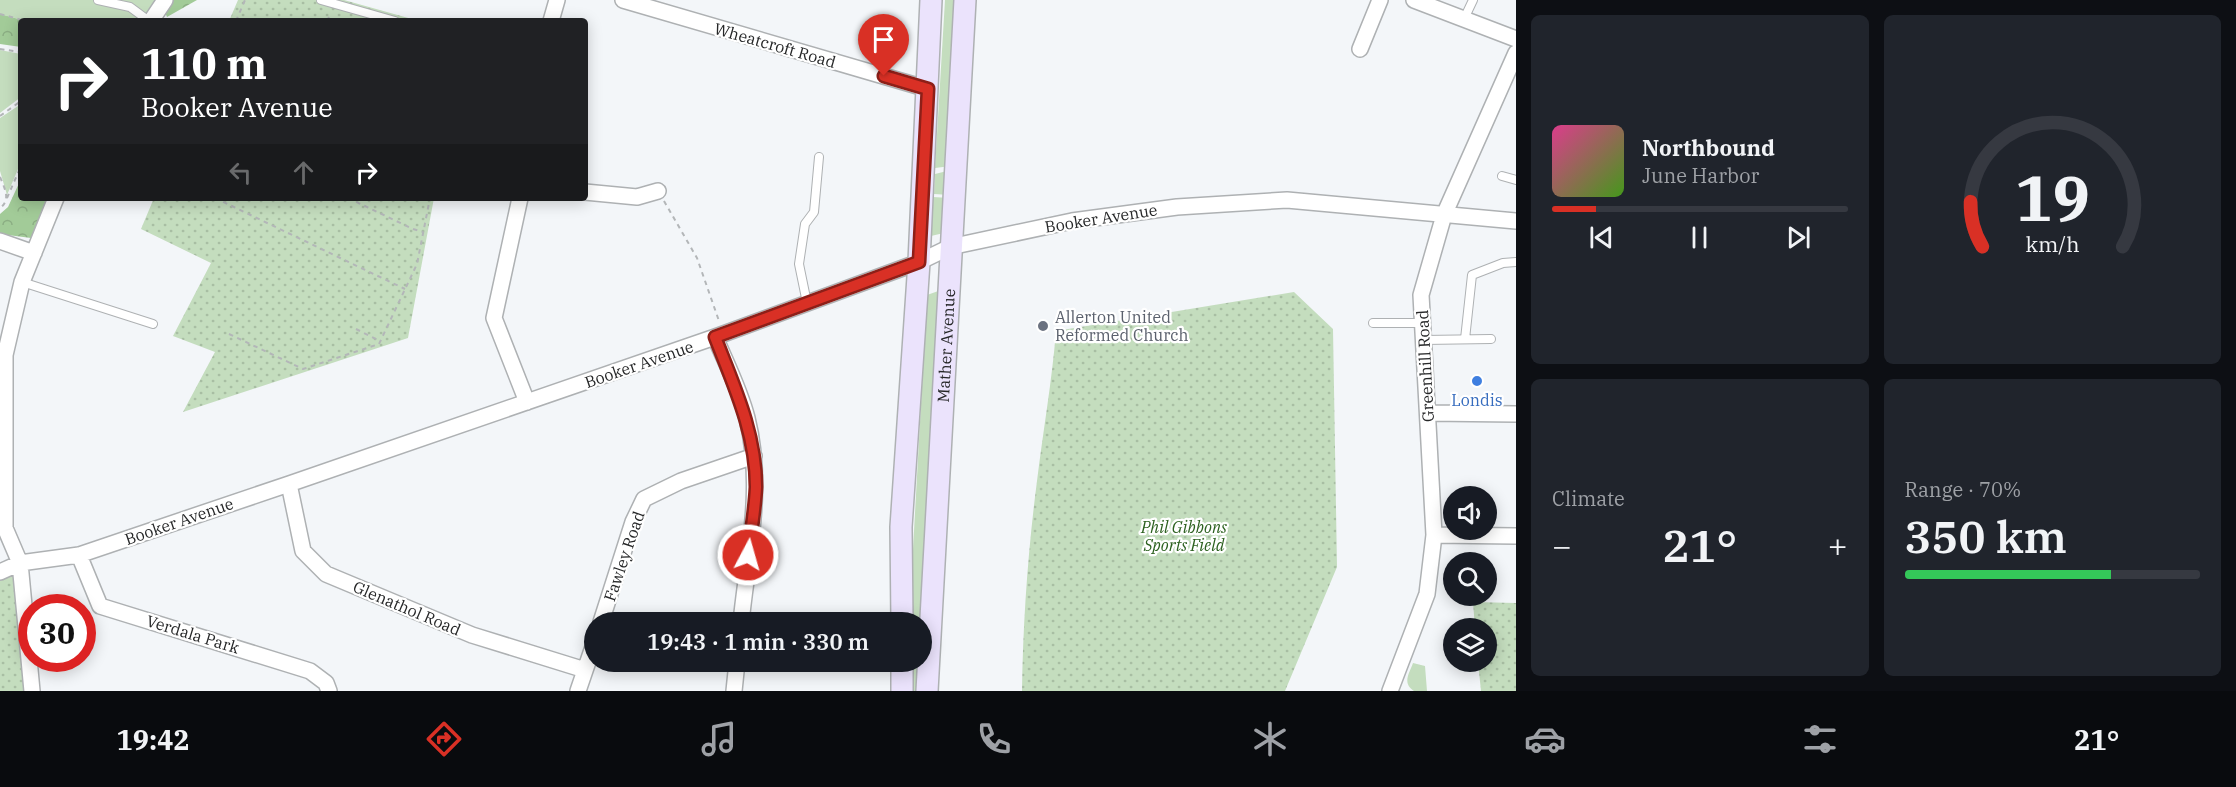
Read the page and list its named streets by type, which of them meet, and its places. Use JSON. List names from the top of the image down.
{
  "streets": {
    "main road": ["Mather Avenue"],
    "street": [
      "Wheatcroft Road",
      "Booker Avenue",
      "Greenhill Road",
      "Fawley Road",
      "Glenathol Road",
      "Verdala Park"
    ]
  },
  "crossings": [
    ["Wheatcroft Road", "Mather Avenue"],
    ["Booker Avenue", "Mather Avenue"],
    ["Booker Avenue", "Greenhill Road"],
    ["Booker Avenue", "Glenathol Road"],
    ["Booker Avenue", "Verdala Park"]
  ],
  "parks": ["Phil Gibbons Sports Field"],
  "places": ["Allerton United Reformed Church", "Londis"],
  "page": {
    "turn": ["110 m", "Booker Avenue"],
    "song": ["Northbound", "June Harbor"],
    "tile": [
      "Climate",
      ["Range · 70%", "350 km"]
    ],
    "heat": ["−", "21°", "+"],
    "limit": "30",
    "trip": "19:43 · 1 min · 330 m",
    "tabs": ["19:42", "21°"],
    "gauge": ["19", "km/h"]
  }
}
